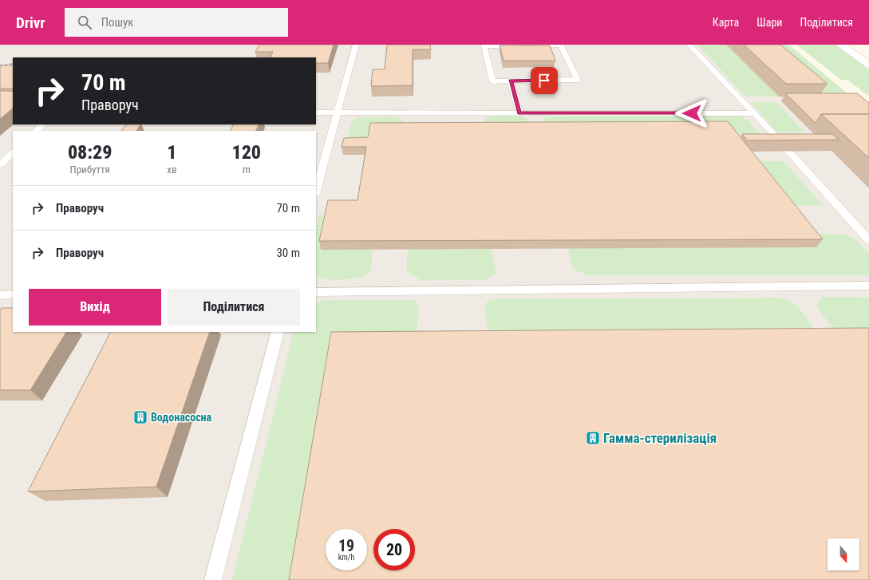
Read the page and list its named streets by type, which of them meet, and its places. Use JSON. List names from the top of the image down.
{
  "places": {
    "building": ["Водонасосна", "Гамма-стерилізація"]
  },
  "north": "bottom",
  "page": {
    "header": "Drivr",
    "search": "Пошук",
    "nav": ["Карта", "Шари", "Поділитися"],
    "turn": ["70 m", "Праворуч"],
    "eta": [
      "08:29",
      "Прибуття",
      "1",
      "хв",
      "120",
      "m"
    ],
    "list": [
      {
        "name": "Праворуч",
        "value": "70 m"
      },
      {
        "name": "Праворуч",
        "value": "30 m"
      }
    ],
    "buttons": ["Вихід", "Поділитися"],
    "speed": "19 km/h",
    "limit": "20"
  }
}
